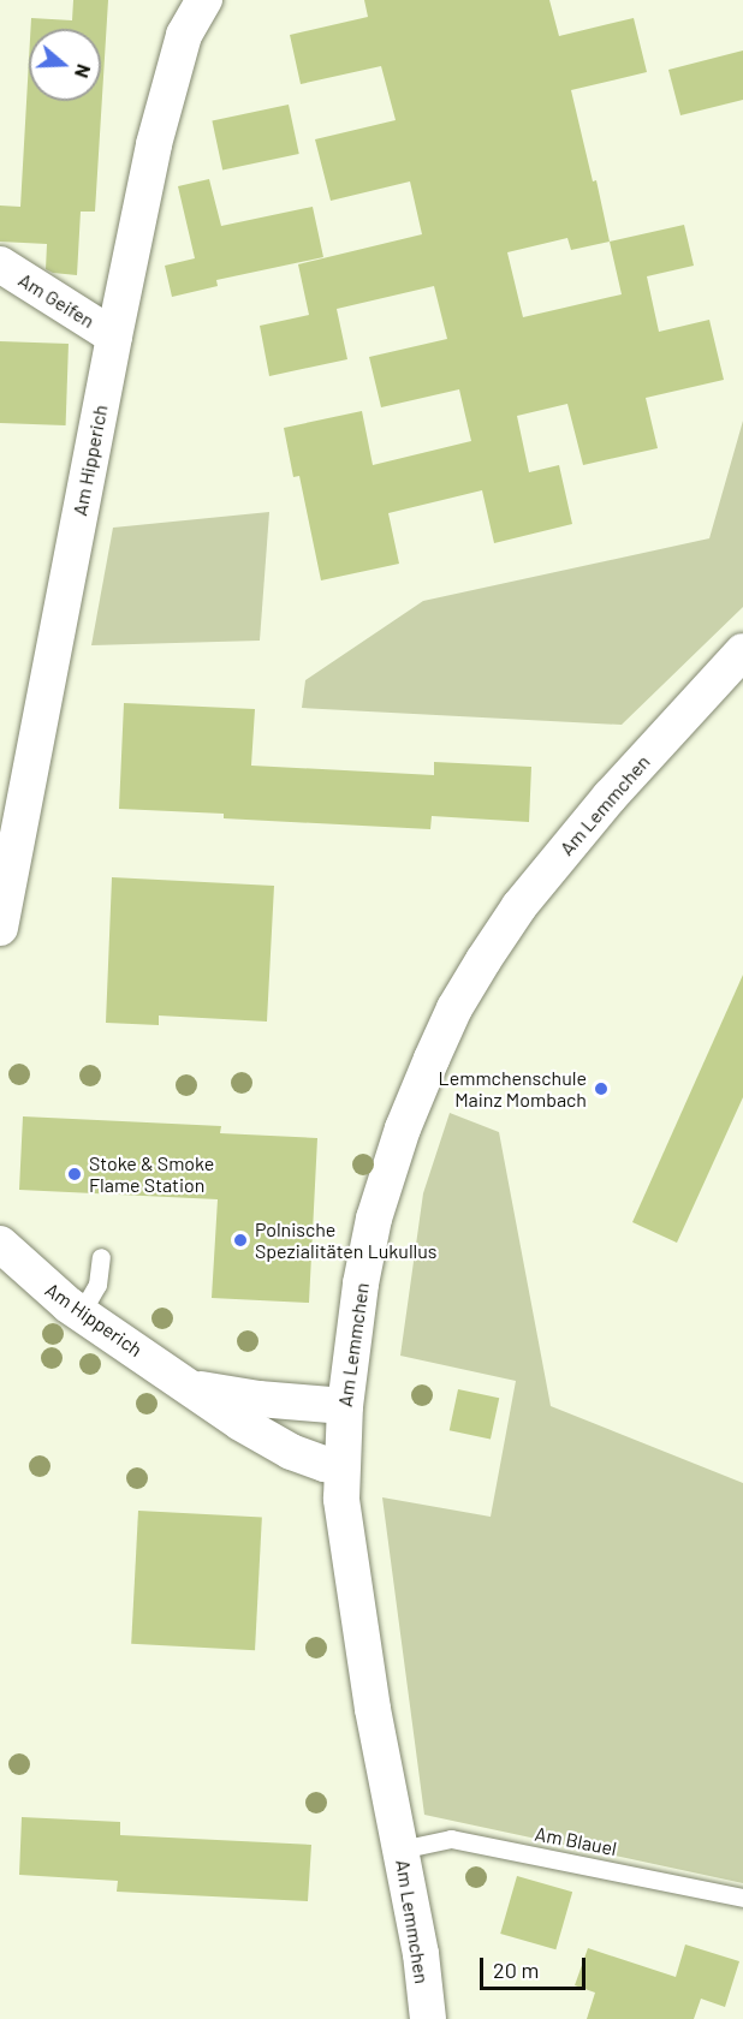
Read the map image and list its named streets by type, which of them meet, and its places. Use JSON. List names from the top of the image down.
{
  "streets": {
    "street": ["Am Geifen", "Am Hipperich", "Am Lemmchen"],
    "lane": ["Am Blauel"]
  },
  "crossings": [
    ["Am Geifen", "Am Hipperich"],
    ["Am Hipperich", "Am Lemmchen"],
    ["Am Lemmchen", "Am Blauel"]
  ],
  "places": ["Lemmchenschule Mainz Mombach", "Stoke & Smoke Flame Station", "Polnische Spezialitäten Lukullus"],
  "scale_bar": "20 m",
  "north": "right"
}
